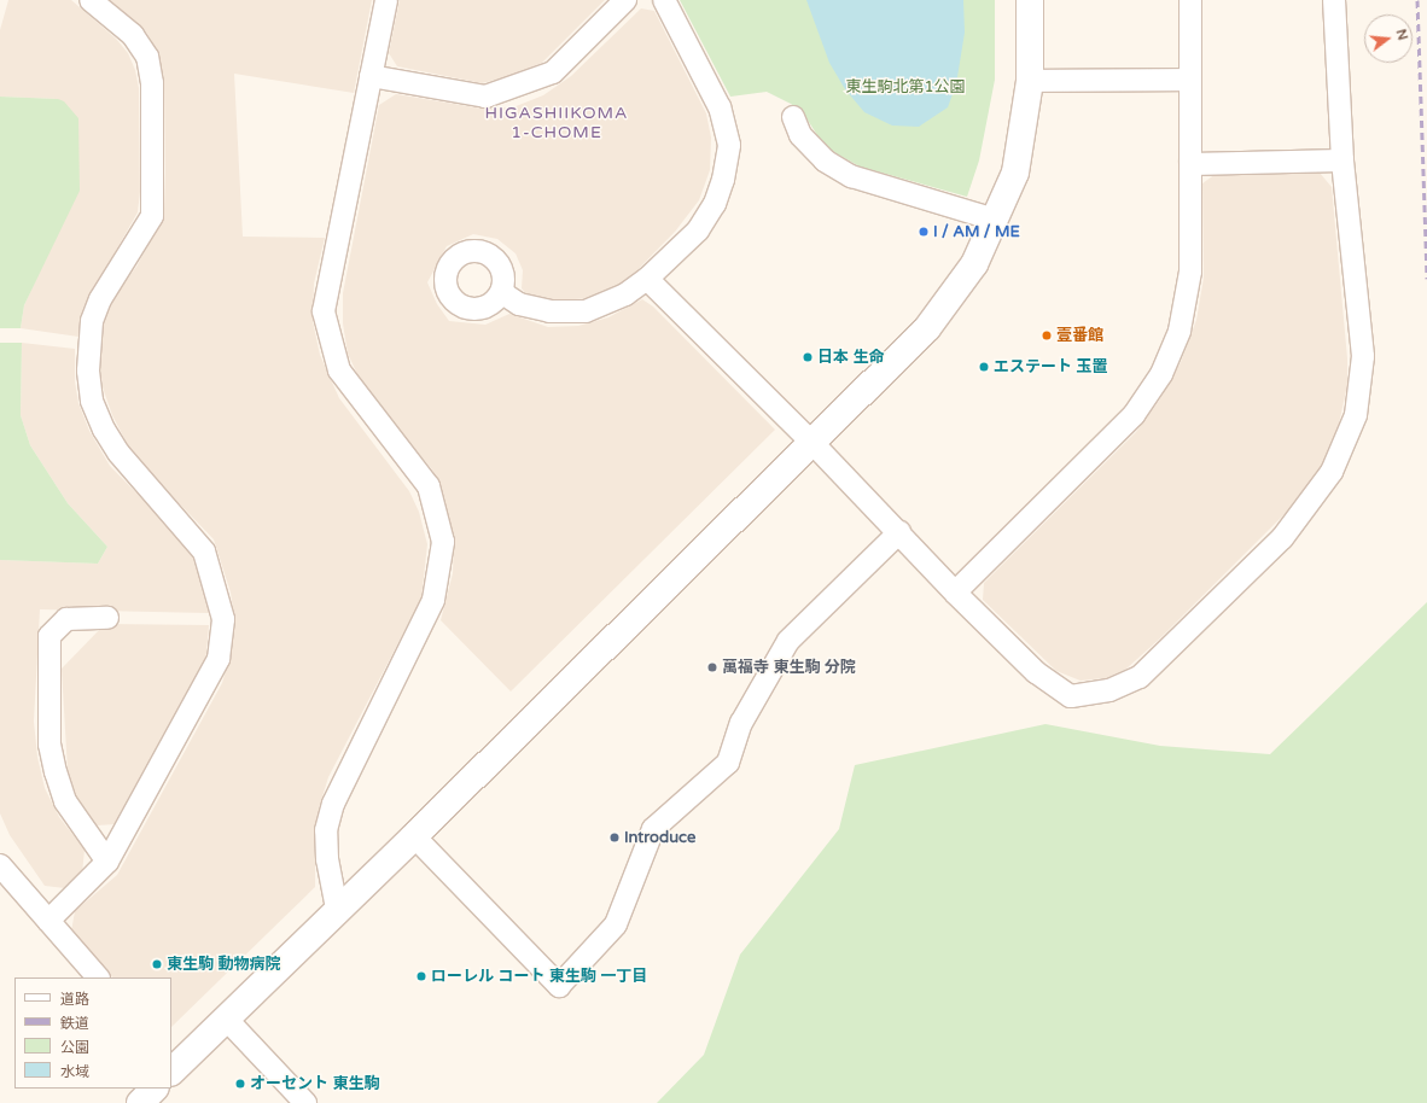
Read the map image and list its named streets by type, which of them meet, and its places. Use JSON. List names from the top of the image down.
{
  "districts": ["HIGASHIIKOMA 1-CHOME"],
  "parks": ["東生駒北第1公園"],
  "places": [
    "I / AM / ME",
    "壹番館",
    "日本 生命",
    "エステート 玉置",
    "萬福寺 東生駒 分院",
    "Introduce",
    "東生駒 動物病院",
    "ローレル コート 東生駒 一丁目",
    "オーセント 東生駒"
  ],
  "legend": [
    "道路",
    "鉄道",
    "公園",
    "水域"
  ],
  "north": "right"
}
